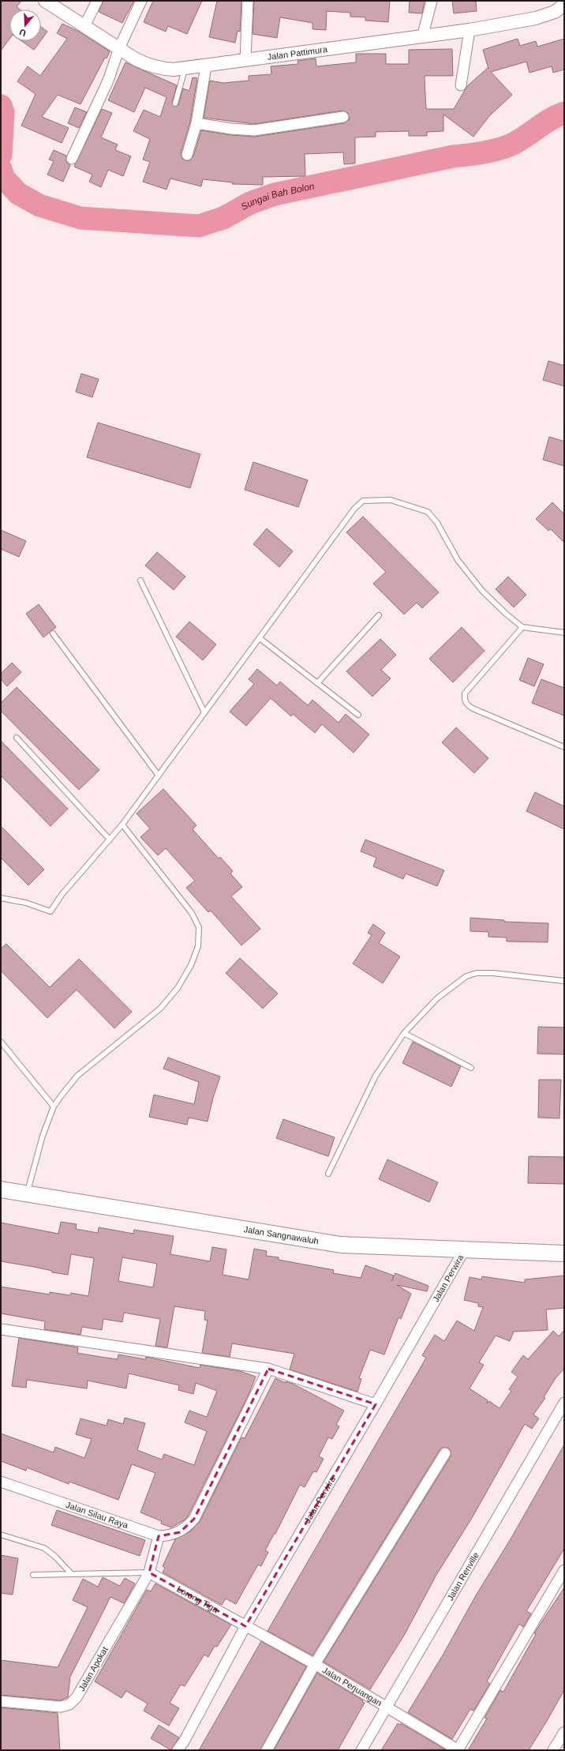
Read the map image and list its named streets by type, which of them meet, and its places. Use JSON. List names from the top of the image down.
{
  "streets": {
    "main road": ["Jalan Sangnawaluh"],
    "street": [
      "Jalan Pattimura",
      "Jalan Perwira",
      "Jalan Silau Raya",
      "Jalan Renville",
      "Lorong Tiga",
      "Jalan Apokat",
      "Jalan Perjuangan"
    ]
  },
  "crossings": [
    ["Jalan Sangnawaluh", "Jalan Perwira"],
    ["Jalan Perwira", "Lorong Tiga"],
    ["Jalan Perwira", "Jalan Perjuangan"],
    ["Jalan Renville", "Jalan Perjuangan"],
    ["Lorong Tiga", "Jalan Apokat"],
    ["Lorong Tiga", "Jalan Perjuangan"]
  ],
  "water": ["Sungai Bah Bolon"],
  "north": "bottom"
}
